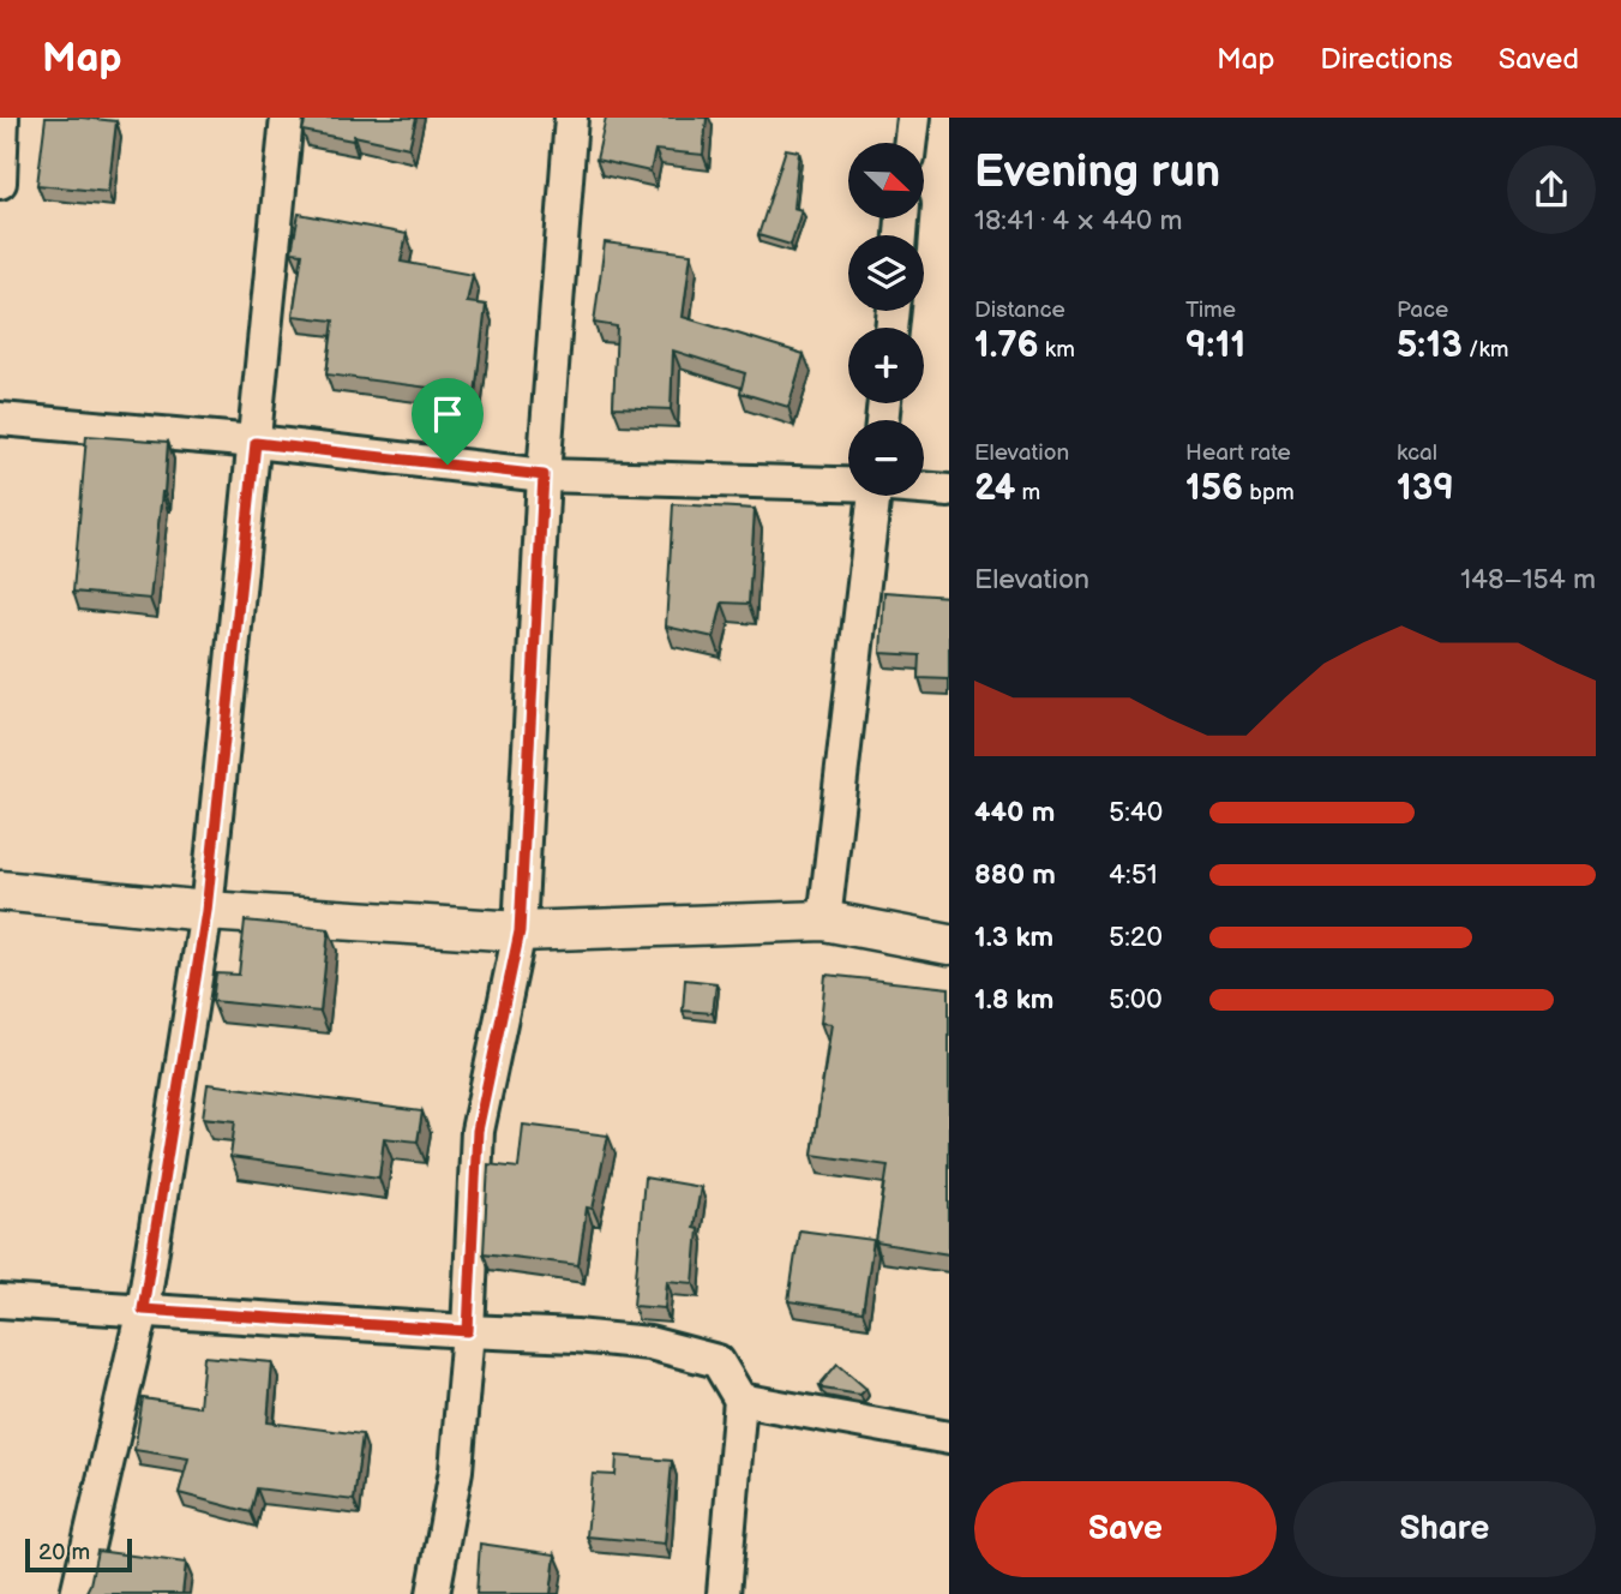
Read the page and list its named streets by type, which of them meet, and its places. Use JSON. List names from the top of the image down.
{
  "scale_bar": "20 m",
  "north": "bottom right",
  "page": {
    "header": "Map",
    "nav": ["Map", "Directions", "Saved"],
    "heading": ["Evening run", "18:41 · 4 × 440 m"],
    "map_buttons": ["+", "−"],
    "stats": [
      ["Distance", "1.76 km"],
      ["Time", "9:11"],
      ["Pace", "5:13 /km"],
      ["Elevation", "24 m"],
      ["Heart rate", "156 bpm"],
      ["kcal", "139"]
    ],
    "chart": ["Elevation", "148–154 m"],
    "list": [
      {
        "name": "440 m",
        "note": "5:40"
      },
      {
        "name": "880 m",
        "note": "4:51"
      },
      {
        "name": "1.3 km",
        "note": "5:20"
      },
      {
        "name": "1.8 km",
        "note": "5:00"
      }
    ],
    "buttons": ["Save", "Share"],
    "scale": "20 m"
  }
}
